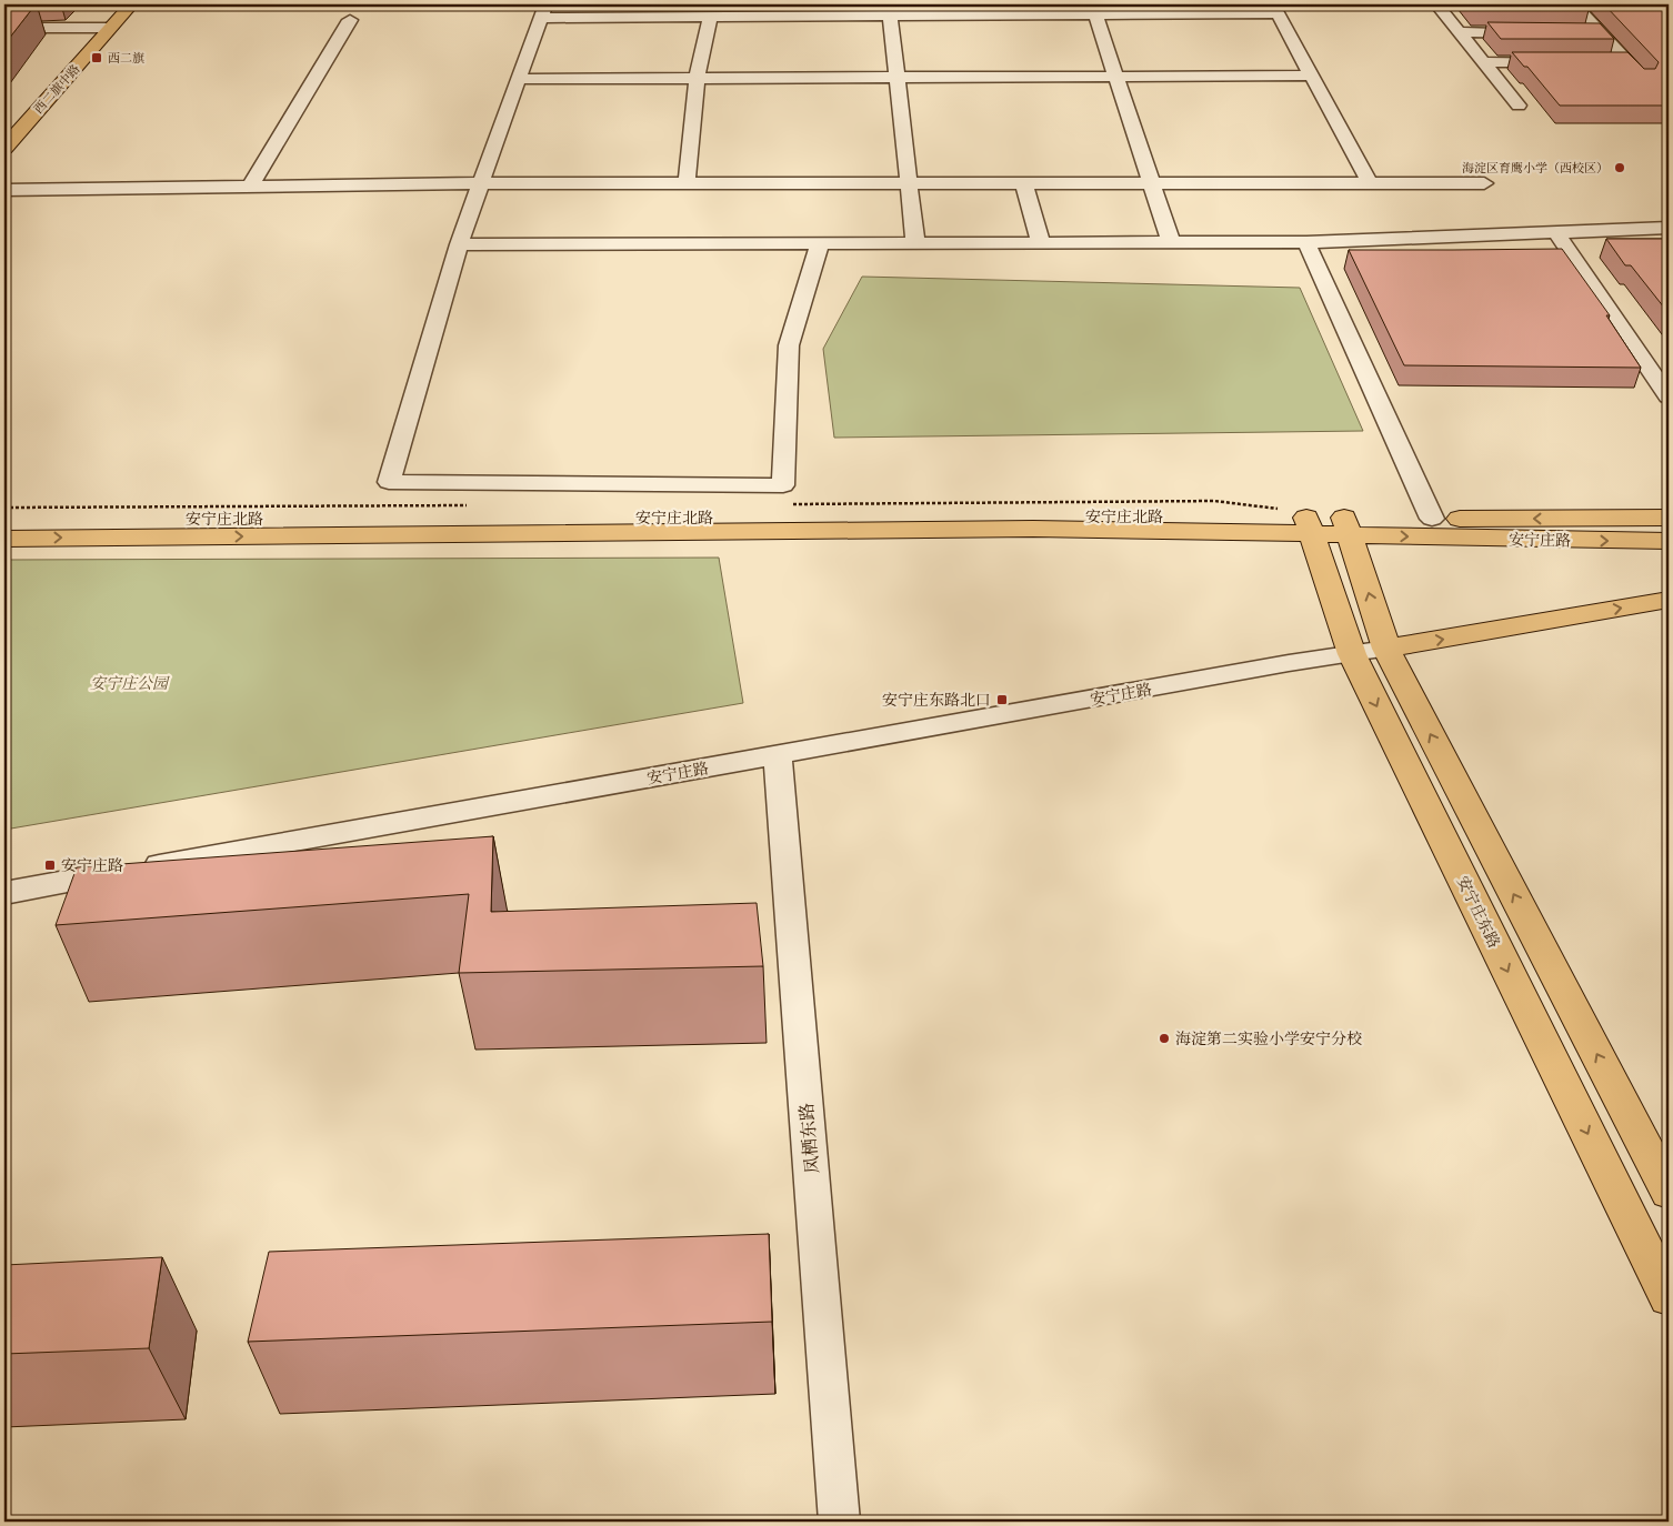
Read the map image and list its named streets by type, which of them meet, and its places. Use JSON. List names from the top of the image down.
{
  "streets": {
    "main road": [
      "西二旗中路",
      "安宁庄北路",
      "安宁庄路",
      "安宁庄东路"
    ],
    "street": ["凤栖东路"]
  },
  "crossings": [
    ["安宁庄北路", "安宁庄路"],
    ["安宁庄北路", "安宁庄东路"],
    ["安宁庄路", "安宁庄东路"],
    ["安宁庄路", "凤栖东路"]
  ],
  "parks": ["安宁庄公园"],
  "places": {
    "transit": ["西二旗", "安宁庄东路北口", "安宁庄路"],
    "other": ["海淀区育鹰小学（西校区）", "海淀第二实验小学安宁分校"]
  }
}
